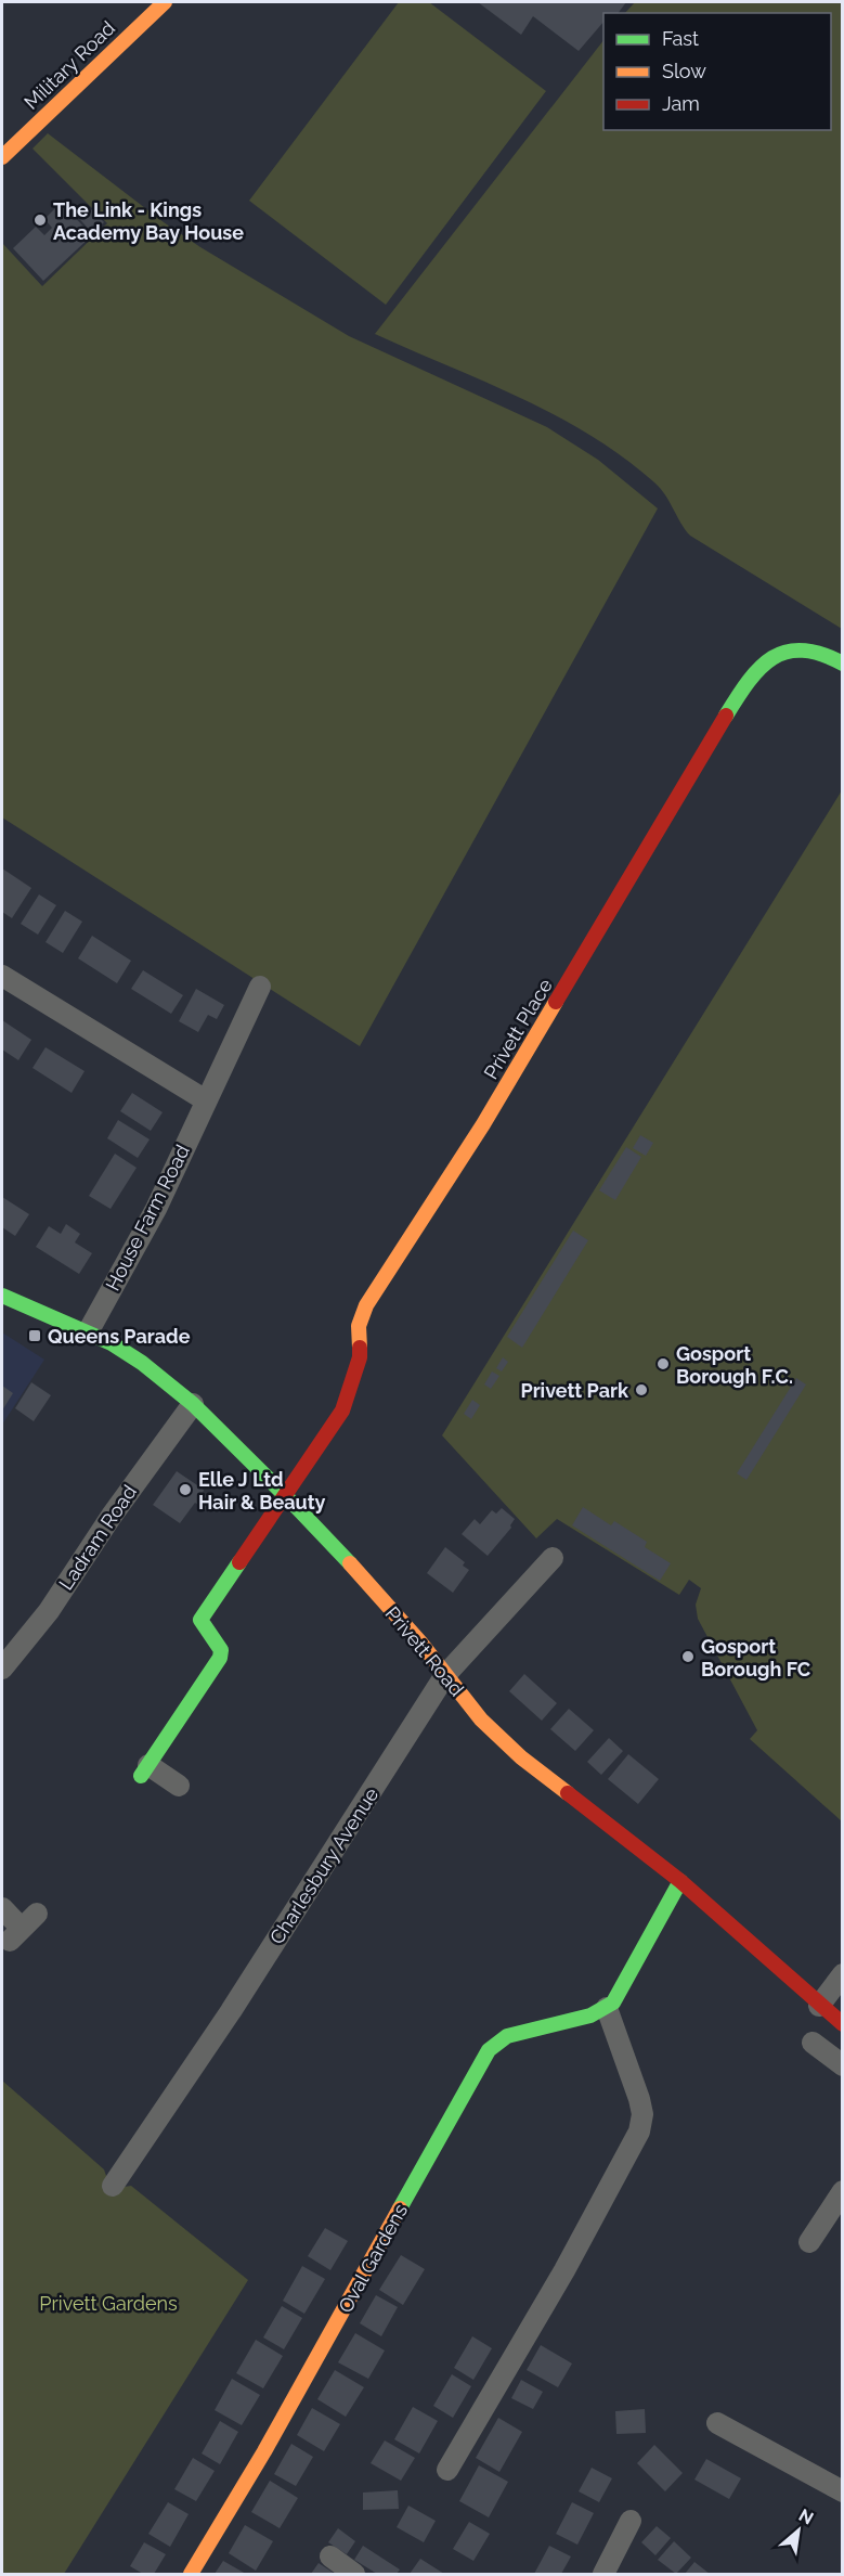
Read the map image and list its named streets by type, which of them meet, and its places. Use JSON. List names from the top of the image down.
{
  "streets": {
    "street": [
      "Military Road",
      "Privett Place",
      "House Farm Road",
      "Ladram Road",
      "Privett Road",
      "Charlesbury Avenue",
      "Oval Gardens"
    ]
  },
  "crossings": [
    ["Privett Place", "Privett Road"],
    ["House Farm Road", "Privett Road"],
    ["Ladram Road", "Privett Road"],
    ["Privett Road", "Charlesbury Avenue"]
  ],
  "parks": ["Privett Gardens"],
  "places": {
    "other": [
      "The Link - Kings Academy Bay House",
      "Gosport Borough F.C.",
      "Privett Park",
      "Elle J Ltd Hair & Beauty",
      "Gosport Borough FC"
    ],
    "transit": ["Queens Parade"]
  },
  "legend": ["Fast", "Slow", "Jam"],
  "north": "top right"
}
